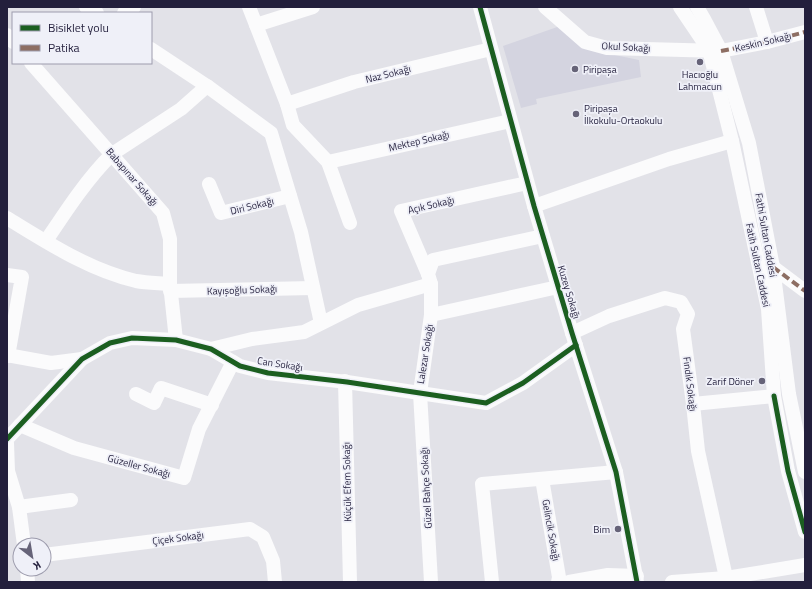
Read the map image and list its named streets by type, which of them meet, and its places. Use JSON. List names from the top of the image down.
{
  "streets": {
    "street": [
      "Keskin Sokağı",
      "Okul Sokağı",
      "Naz Sokağı",
      "Mektep Sokağı",
      "Babapınar Sokağı",
      "Açık Sokağı",
      "Diri Sokağı",
      "Fathi Sultan Caddesi",
      "Fatih Sultan Caddesi",
      "Kayışoğlu Sokağı",
      "Kuzey Sokağı",
      "Lalezar Sokağı",
      "Can Sokağı",
      "Fındık Sokağı",
      "Güzeller Sokağı",
      "Küçük Efem Sokağı",
      "Güzel Bahçe Sokağı",
      "Gelincik Sokağı",
      "Çiçek Sokağı"
    ]
  },
  "crossings": [
    ["Keskin Sokağı", "Okul Sokağı"],
    ["Keskin Sokağı", "Fathi Sultan Caddesi"],
    ["Keskin Sokağı", "Fatih Sultan Caddesi"],
    ["Okul Sokağı", "Fathi Sultan Caddesi"],
    ["Okul Sokağı", "Fatih Sultan Caddesi"],
    ["Naz Sokağı", "Kuzey Sokağı"],
    ["Mektep Sokağı", "Kuzey Sokağı"],
    ["Babapınar Sokağı", "Kayışoğlu Sokağı"],
    ["Babapınar Sokağı", "Can Sokağı"],
    ["Açık Sokağı", "Kuzey Sokağı"],
    ["Açık Sokağı", "Lalezar Sokağı"],
    ["Fathi Sultan Caddesi", "Fatih Sultan Caddesi"],
    ["Kuzey Sokağı", "Can Sokağı"],
    ["Kuzey Sokağı", "Fındık Sokağı"],
    ["Lalezar Sokağı", "Can Sokağı"],
    ["Lalezar Sokağı", "Güzel Bahçe Sokağı"],
    ["Can Sokağı", "Fındık Sokağı"],
    ["Can Sokağı", "Güzeller Sokağı"],
    ["Can Sokağı", "Küçük Efem Sokağı"],
    ["Can Sokağı", "Güzel Bahçe Sokağı"]
  ],
  "places": [
    "Hacıoğlu Lahmacun",
    "Piripaşa",
    "Piripaşa İlkokulu-Ortaokulu",
    "Zarif Döner",
    "Bim"
  ],
  "legend": ["Bisiklet yolu", "Patika"],
  "north": "bottom right"
}
